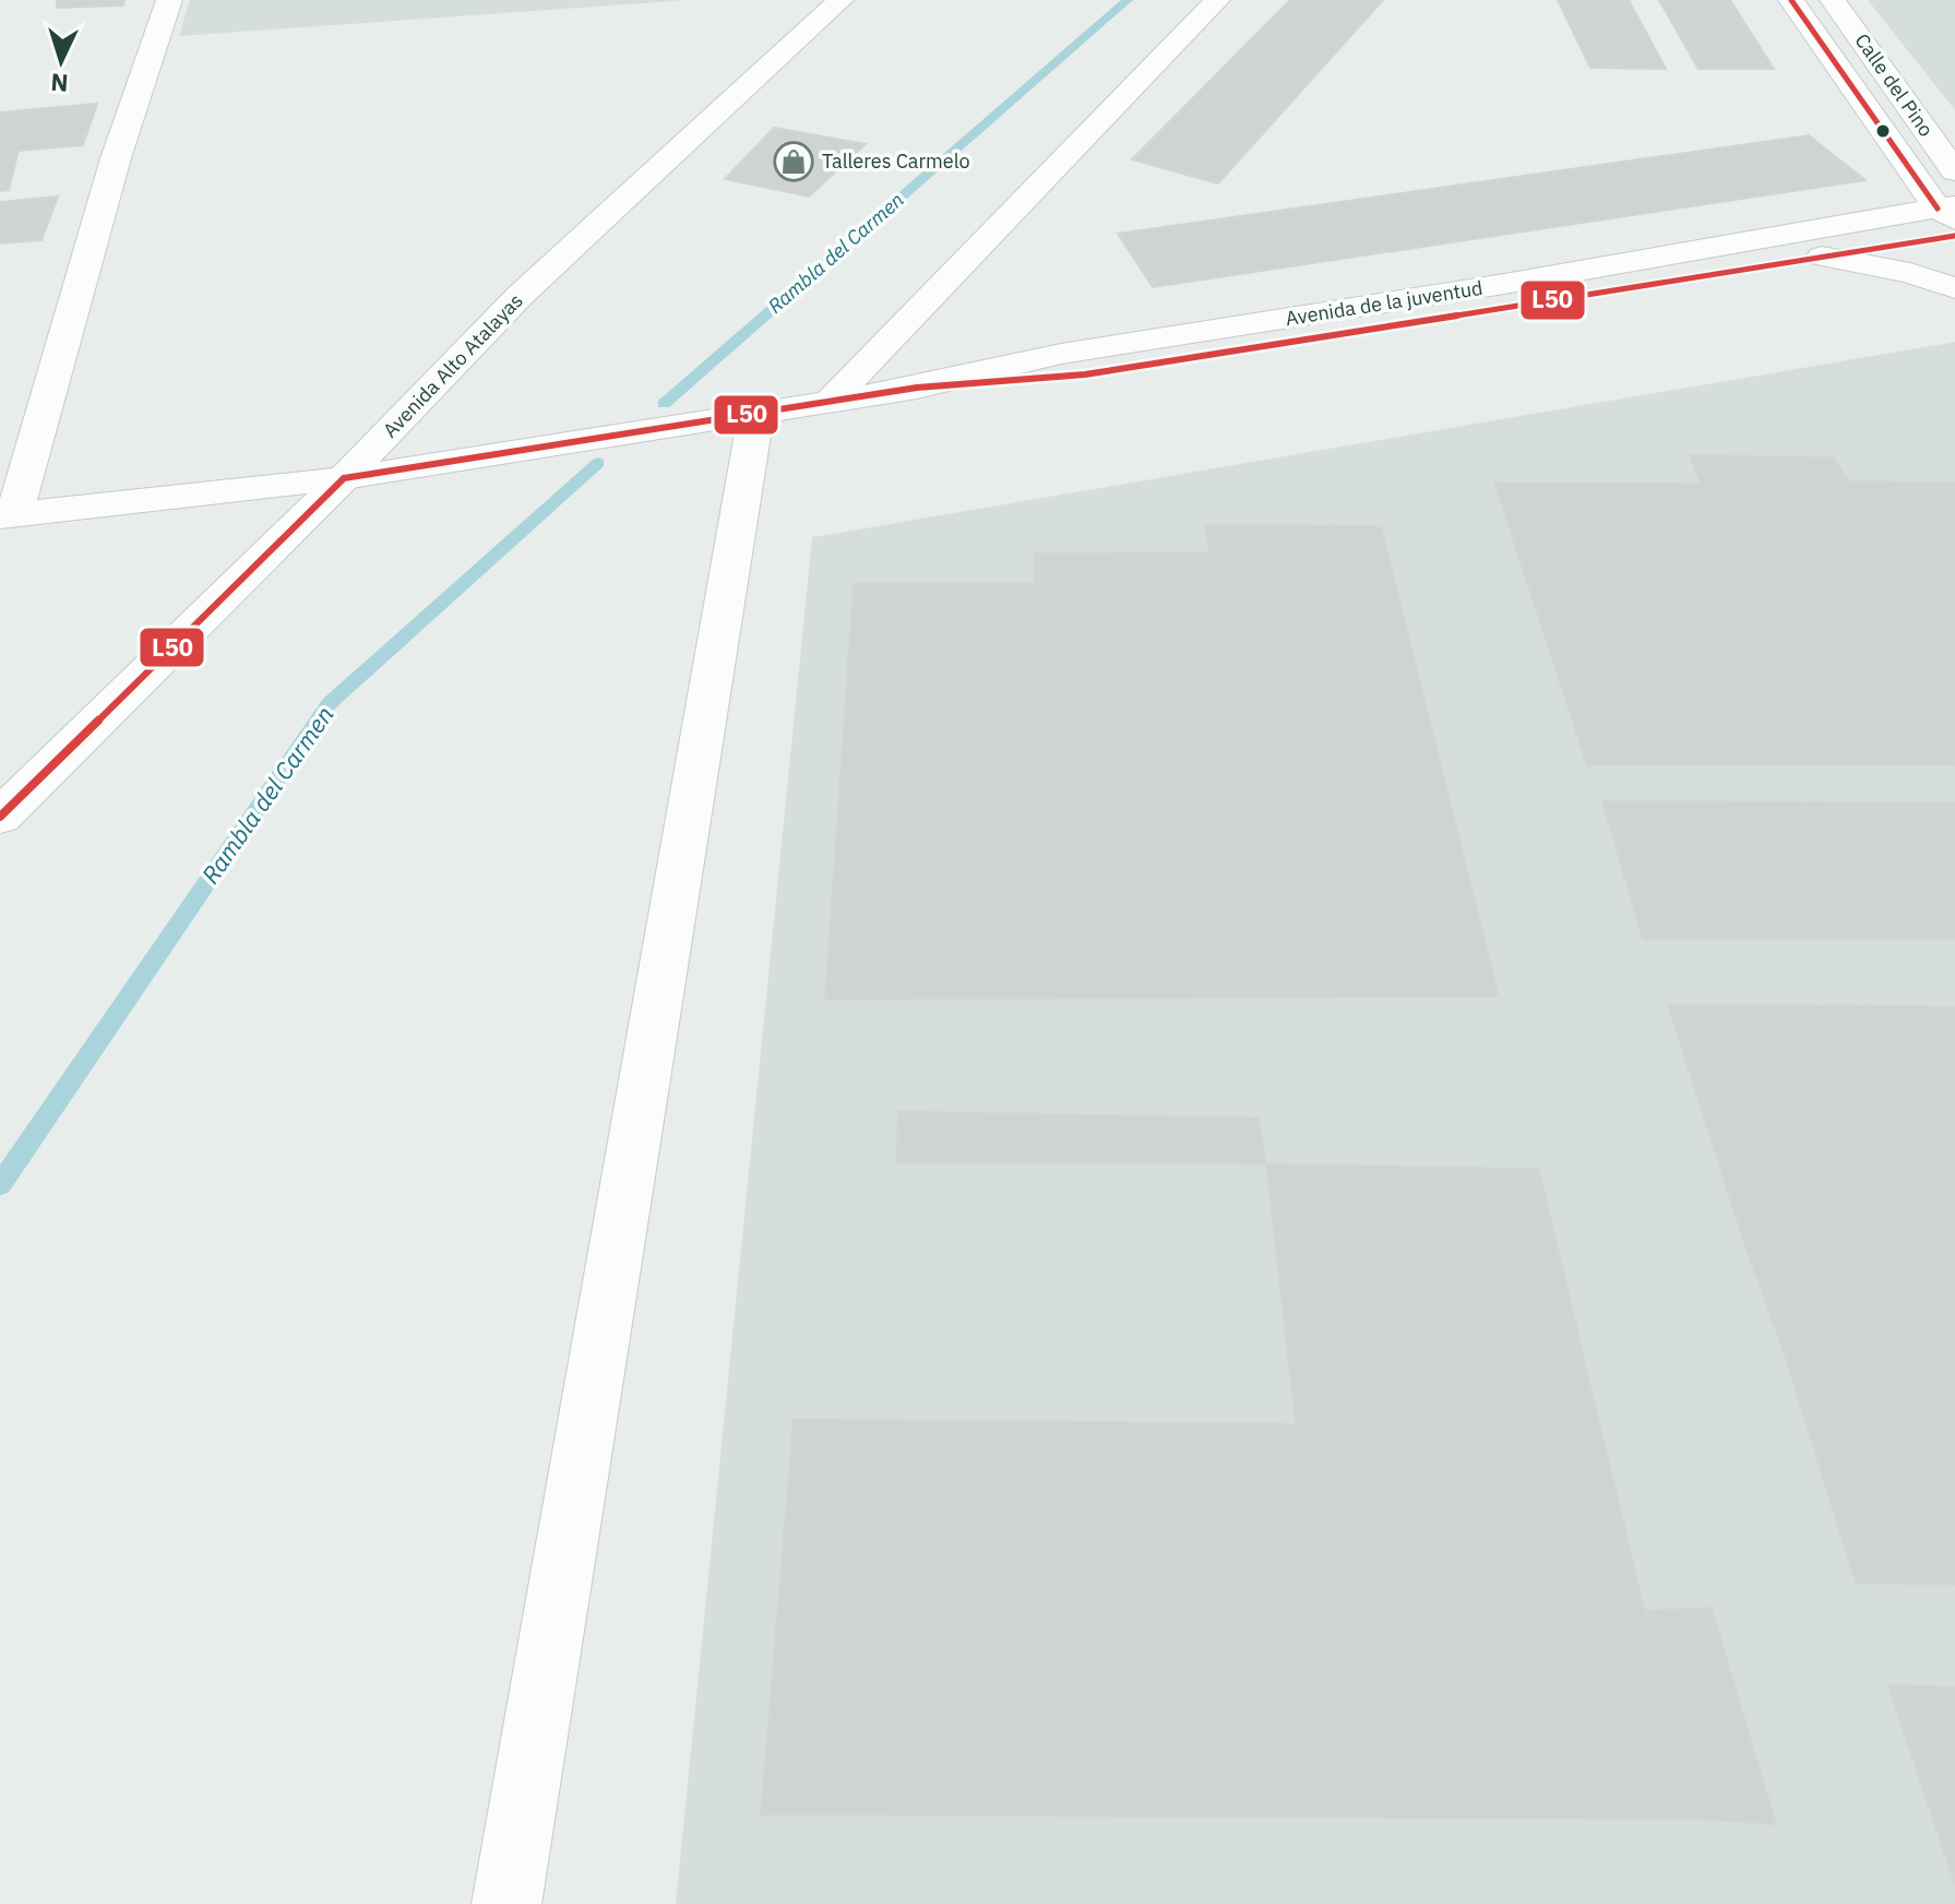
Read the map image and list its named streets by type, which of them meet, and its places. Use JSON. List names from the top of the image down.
{
  "streets": {
    "street": ["Calle del Pino", "Avenida de la juventud", "Avenida Alto Atalayas"]
  },
  "crossings": [
    ["Calle del Pino", "Avenida de la juventud"],
    ["Avenida de la juventud", "Avenida Alto Atalayas"]
  ],
  "water": ["Rambla del Carmen"],
  "places": {
    "shop": ["Talleres Carmelo"]
  },
  "lines": ["transit line L50"],
  "north": "bottom"
}
